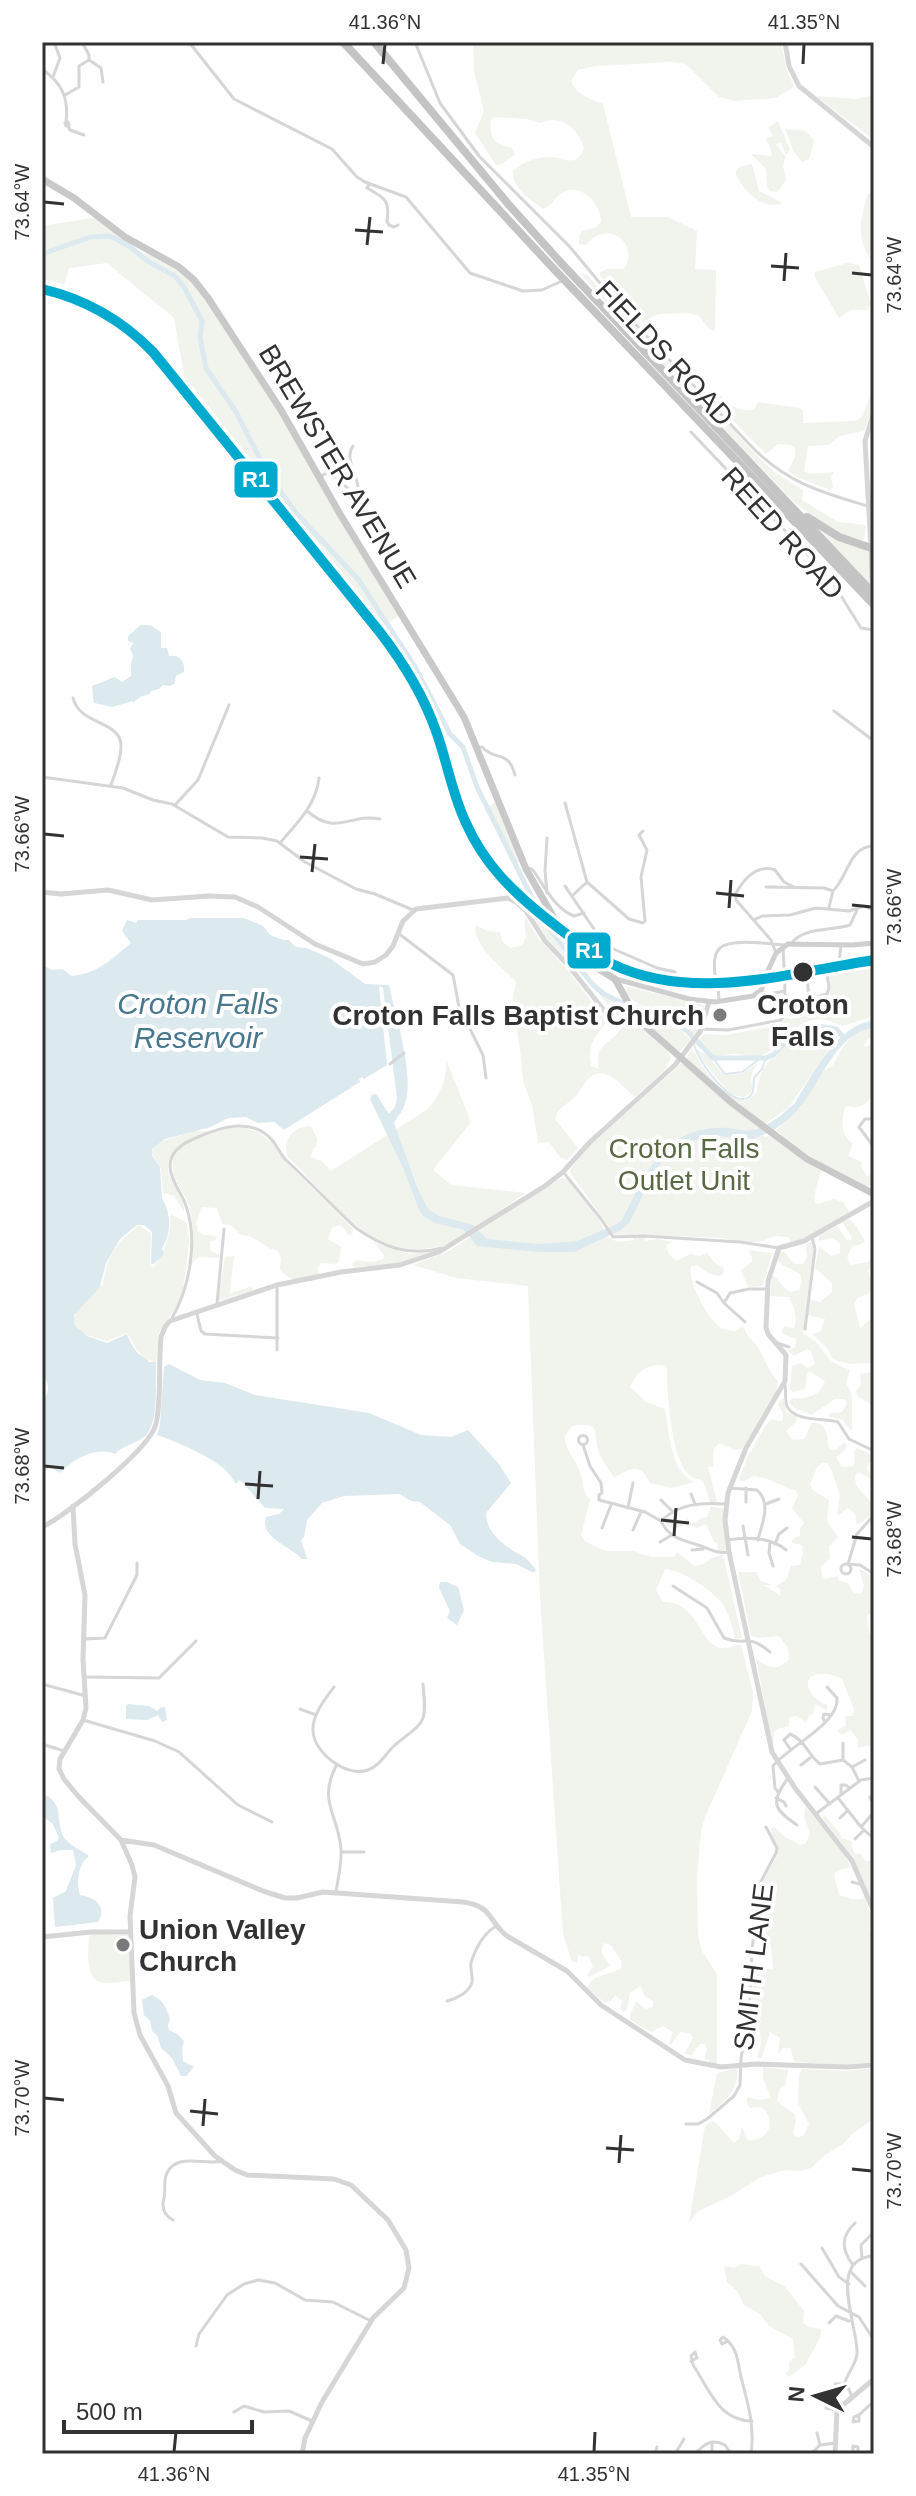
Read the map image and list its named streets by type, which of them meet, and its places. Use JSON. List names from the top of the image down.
{
  "streets": {
    "main road": ["BREWSTER AVENUE"],
    "street": ["FIELDS ROAD", "REED ROAD", "SMITH LANE"]
  },
  "water": ["Croton Falls Reservoir"],
  "parks": ["Croton Falls Outlet Unit"],
  "places": ["Croton Falls", "Croton Falls Baptist Church", "Union Valley Church"],
  "lines": ["transit line R1"],
  "scale_bar": "500 m",
  "north": "left",
  "coordinates": [
    "41.36°N",
    "41.35°N",
    "73.64°W",
    "73.66°W",
    "73.68°W",
    "73.70°W"
  ]
}
